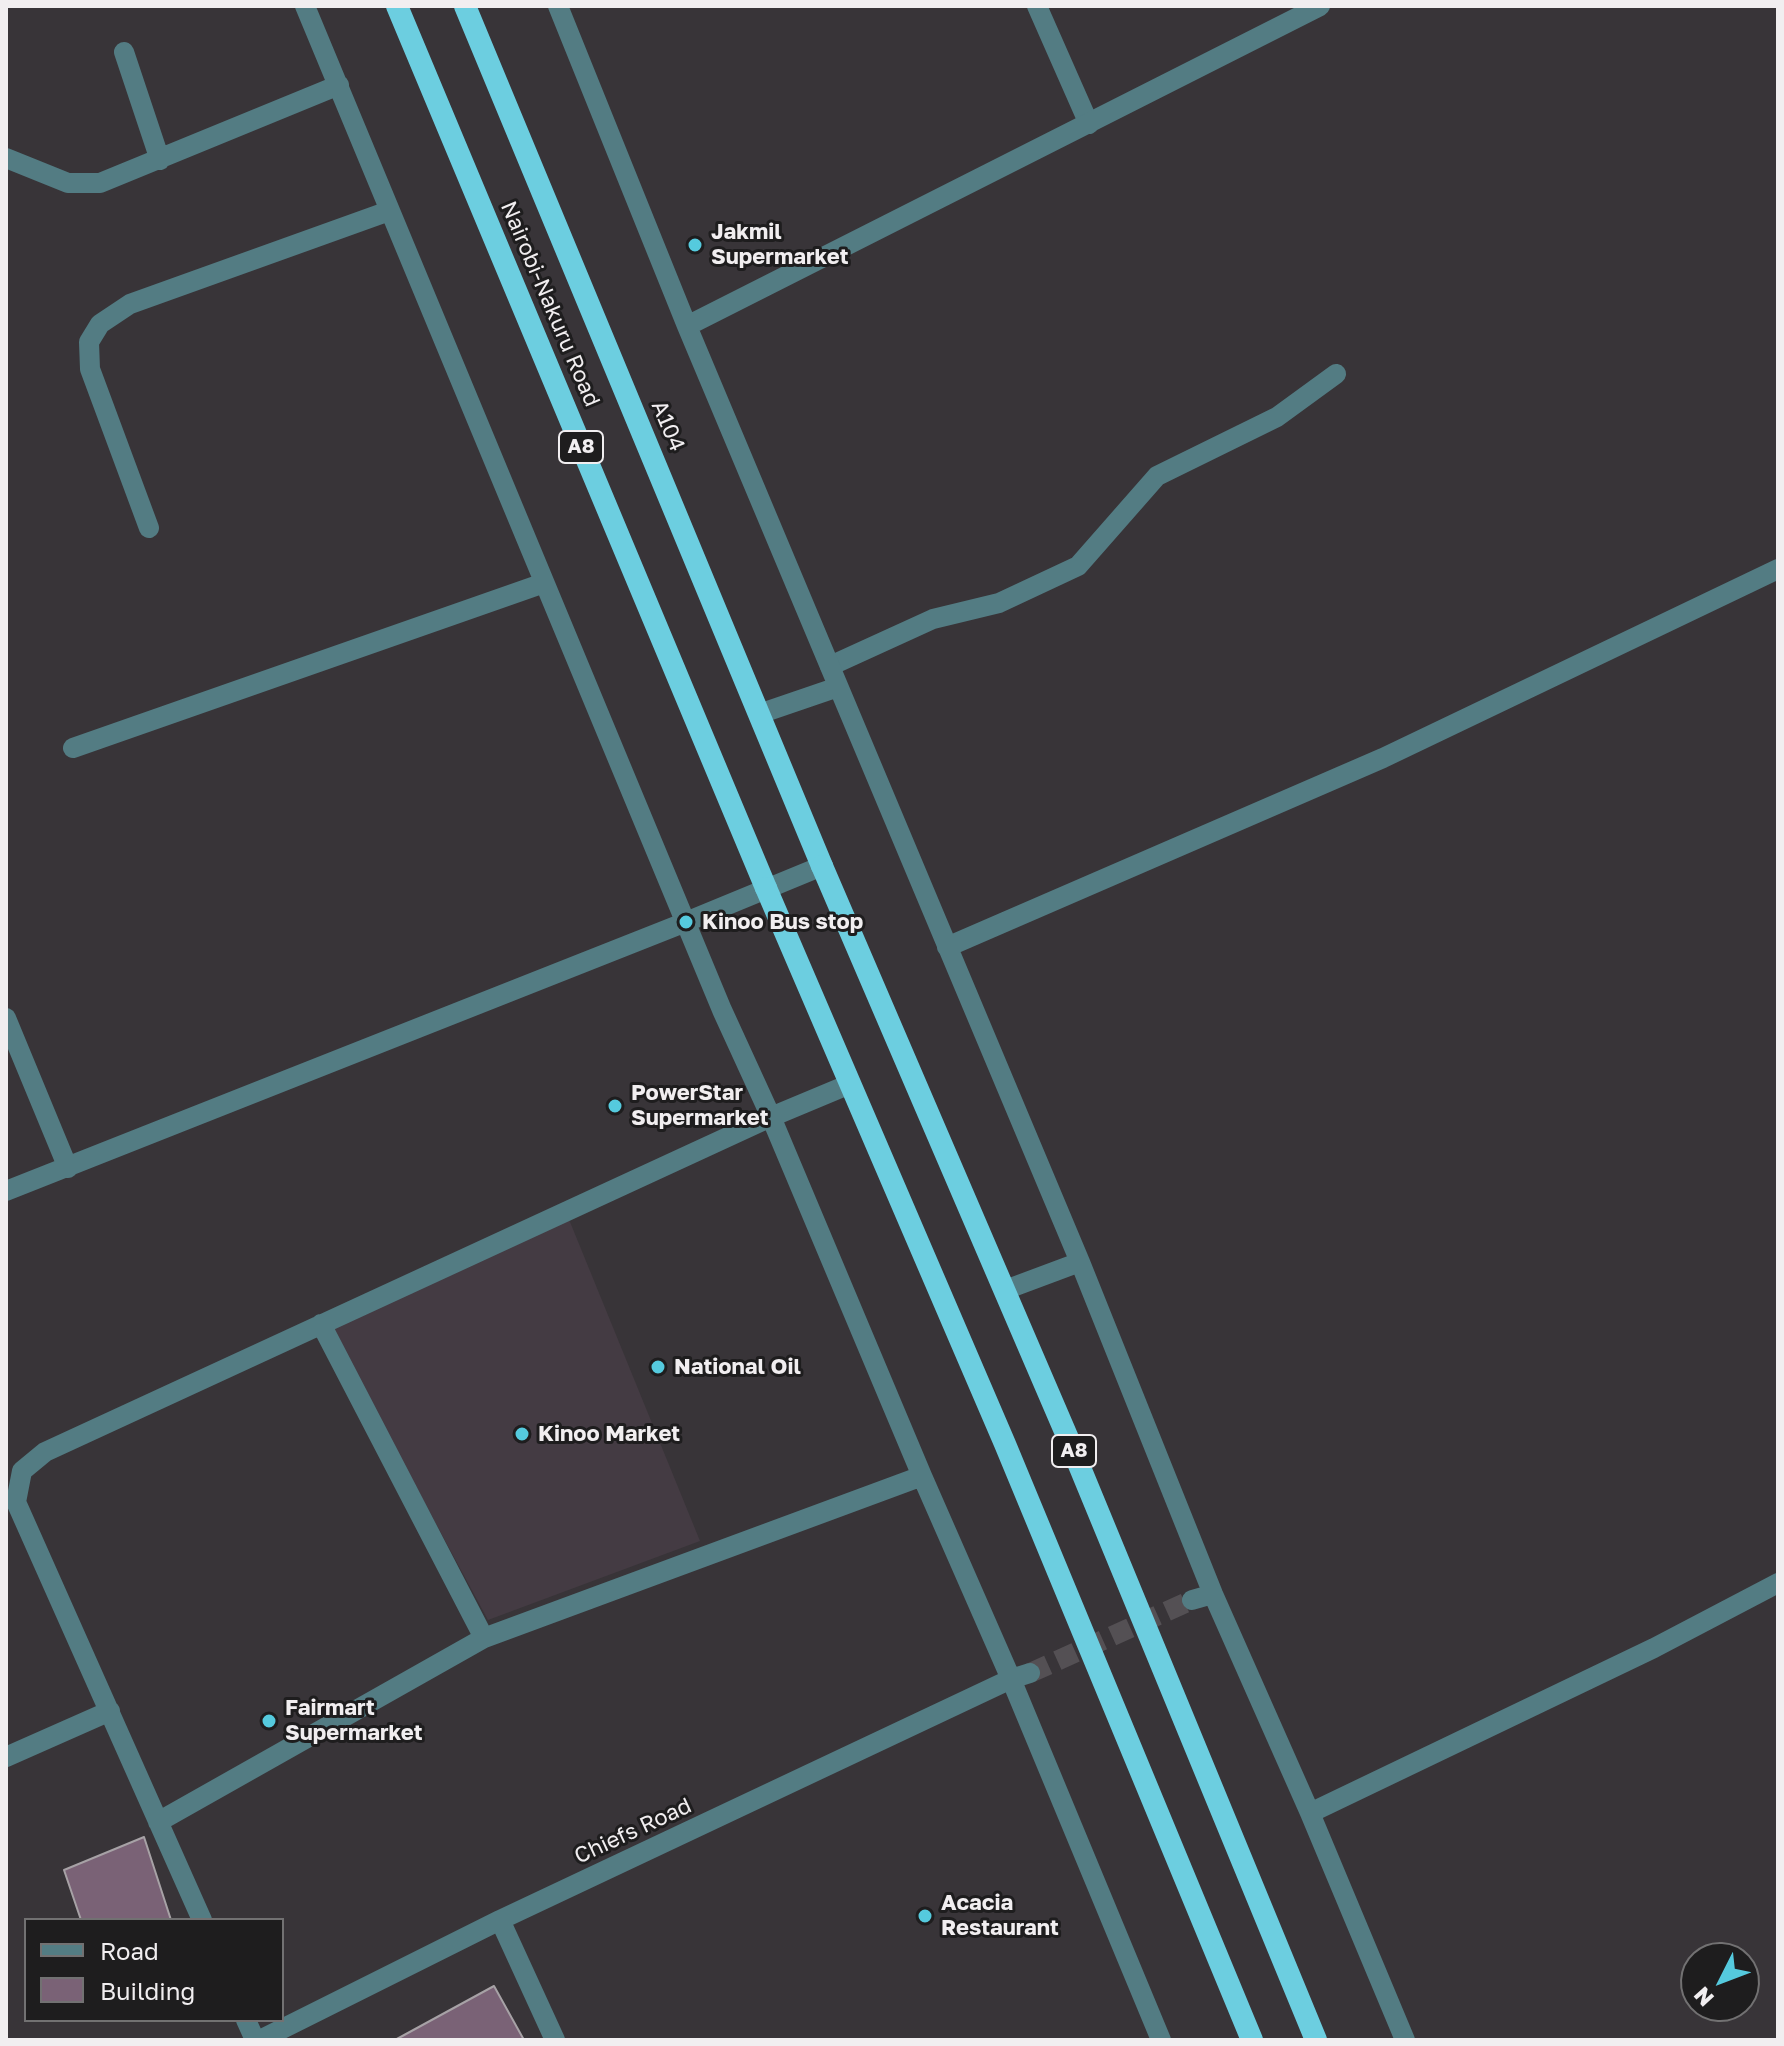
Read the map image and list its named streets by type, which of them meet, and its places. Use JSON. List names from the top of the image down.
{
  "streets": {
    "highway": ["Nairobi-Nakuru Road", "A104", "A8"],
    "street": ["Chiefs Road"]
  },
  "crossings": [
    ["Nairobi-Nakuru Road", "A8"],
    ["A104", "A8"]
  ],
  "places": [
    "Jakmil Supermarket",
    "Kinoo Bus stop",
    "PowerStar Supermarket",
    "National Oil",
    "Kinoo Market",
    "Fairmart Supermarket",
    "Acacia Restaurant"
  ],
  "legend": ["Road", "Building"],
  "north": "bottom left"
}
